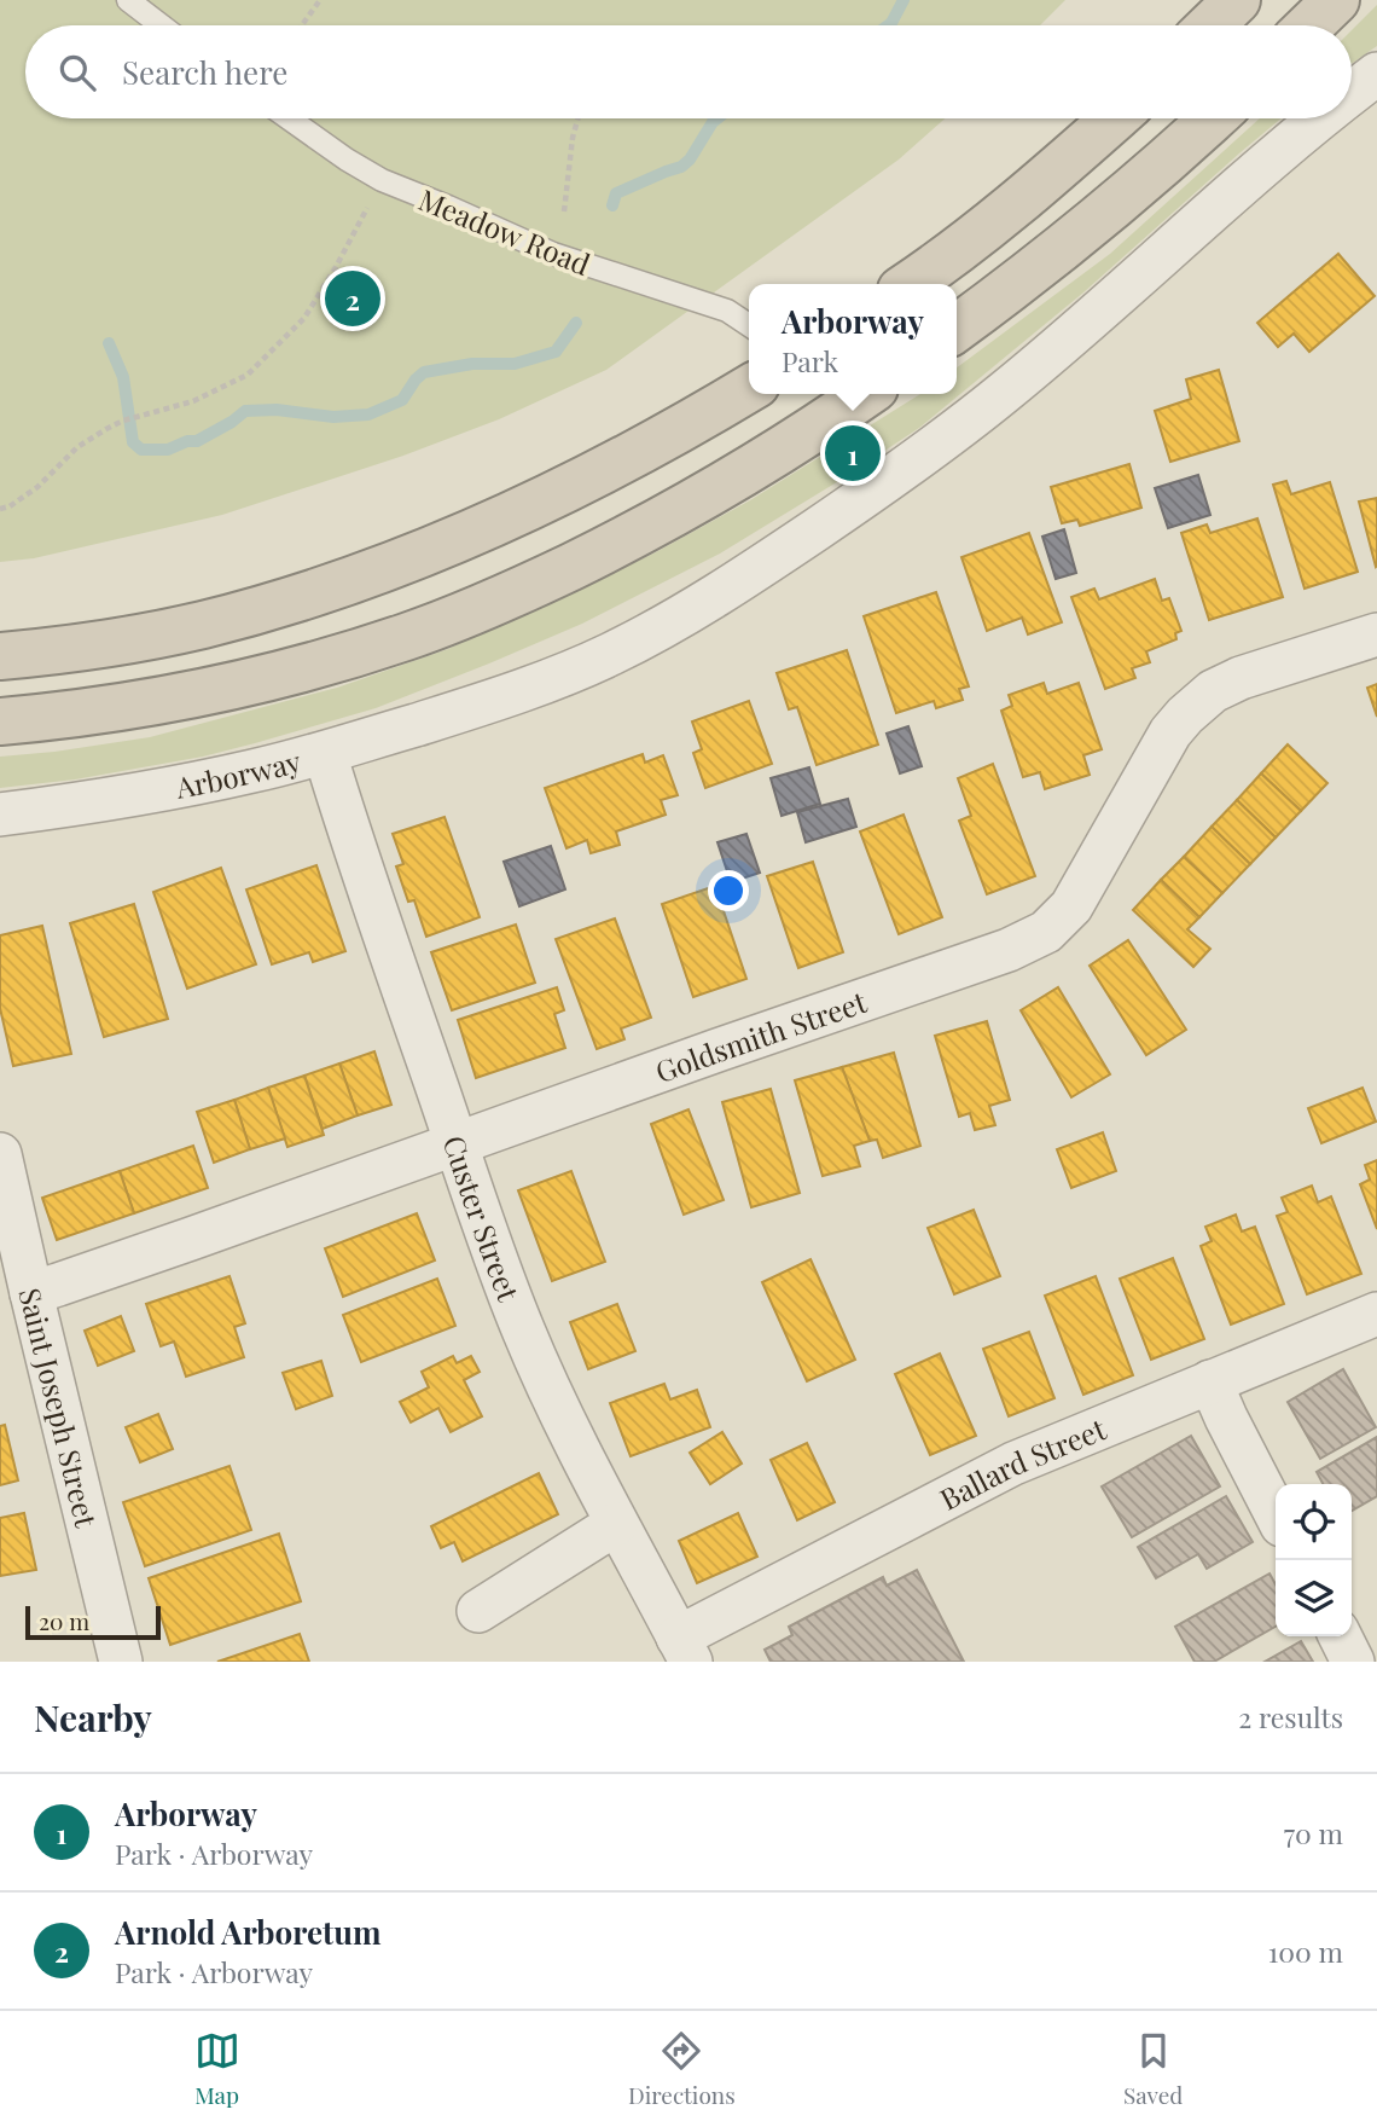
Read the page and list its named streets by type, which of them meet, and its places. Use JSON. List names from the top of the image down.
{
  "streets": {
    "street": [
      "Arborway",
      "Goldsmith Street",
      "Custer Street",
      "Saint Joseph Street",
      "Ballard Street"
    ],
    "lane": ["Meadow Road"]
  },
  "crossings": [
    ["Arborway", "Custer Street"],
    ["Goldsmith Street", "Custer Street"],
    ["Goldsmith Street", "Saint Joseph Street"],
    ["Custer Street", "Ballard Street"]
  ],
  "scale_bar": "20 m",
  "page": {
    "search": "Search here",
    "pins": ["2", "1"],
    "popup": ["Arborway", "Park"],
    "scale": "20 m",
    "heading": ["Nearby", "2 results"],
    "list": [
      {
        "mark": "1",
        "name": "Arborway",
        "note": "Park · Arborway",
        "value": "70 m"
      },
      {
        "mark": "2",
        "name": "Arnold Arboretum",
        "note": "Park · Arborway",
        "value": "100 m"
      }
    ],
    "nav": ["Map", "Directions", "Saved"]
  }
}
